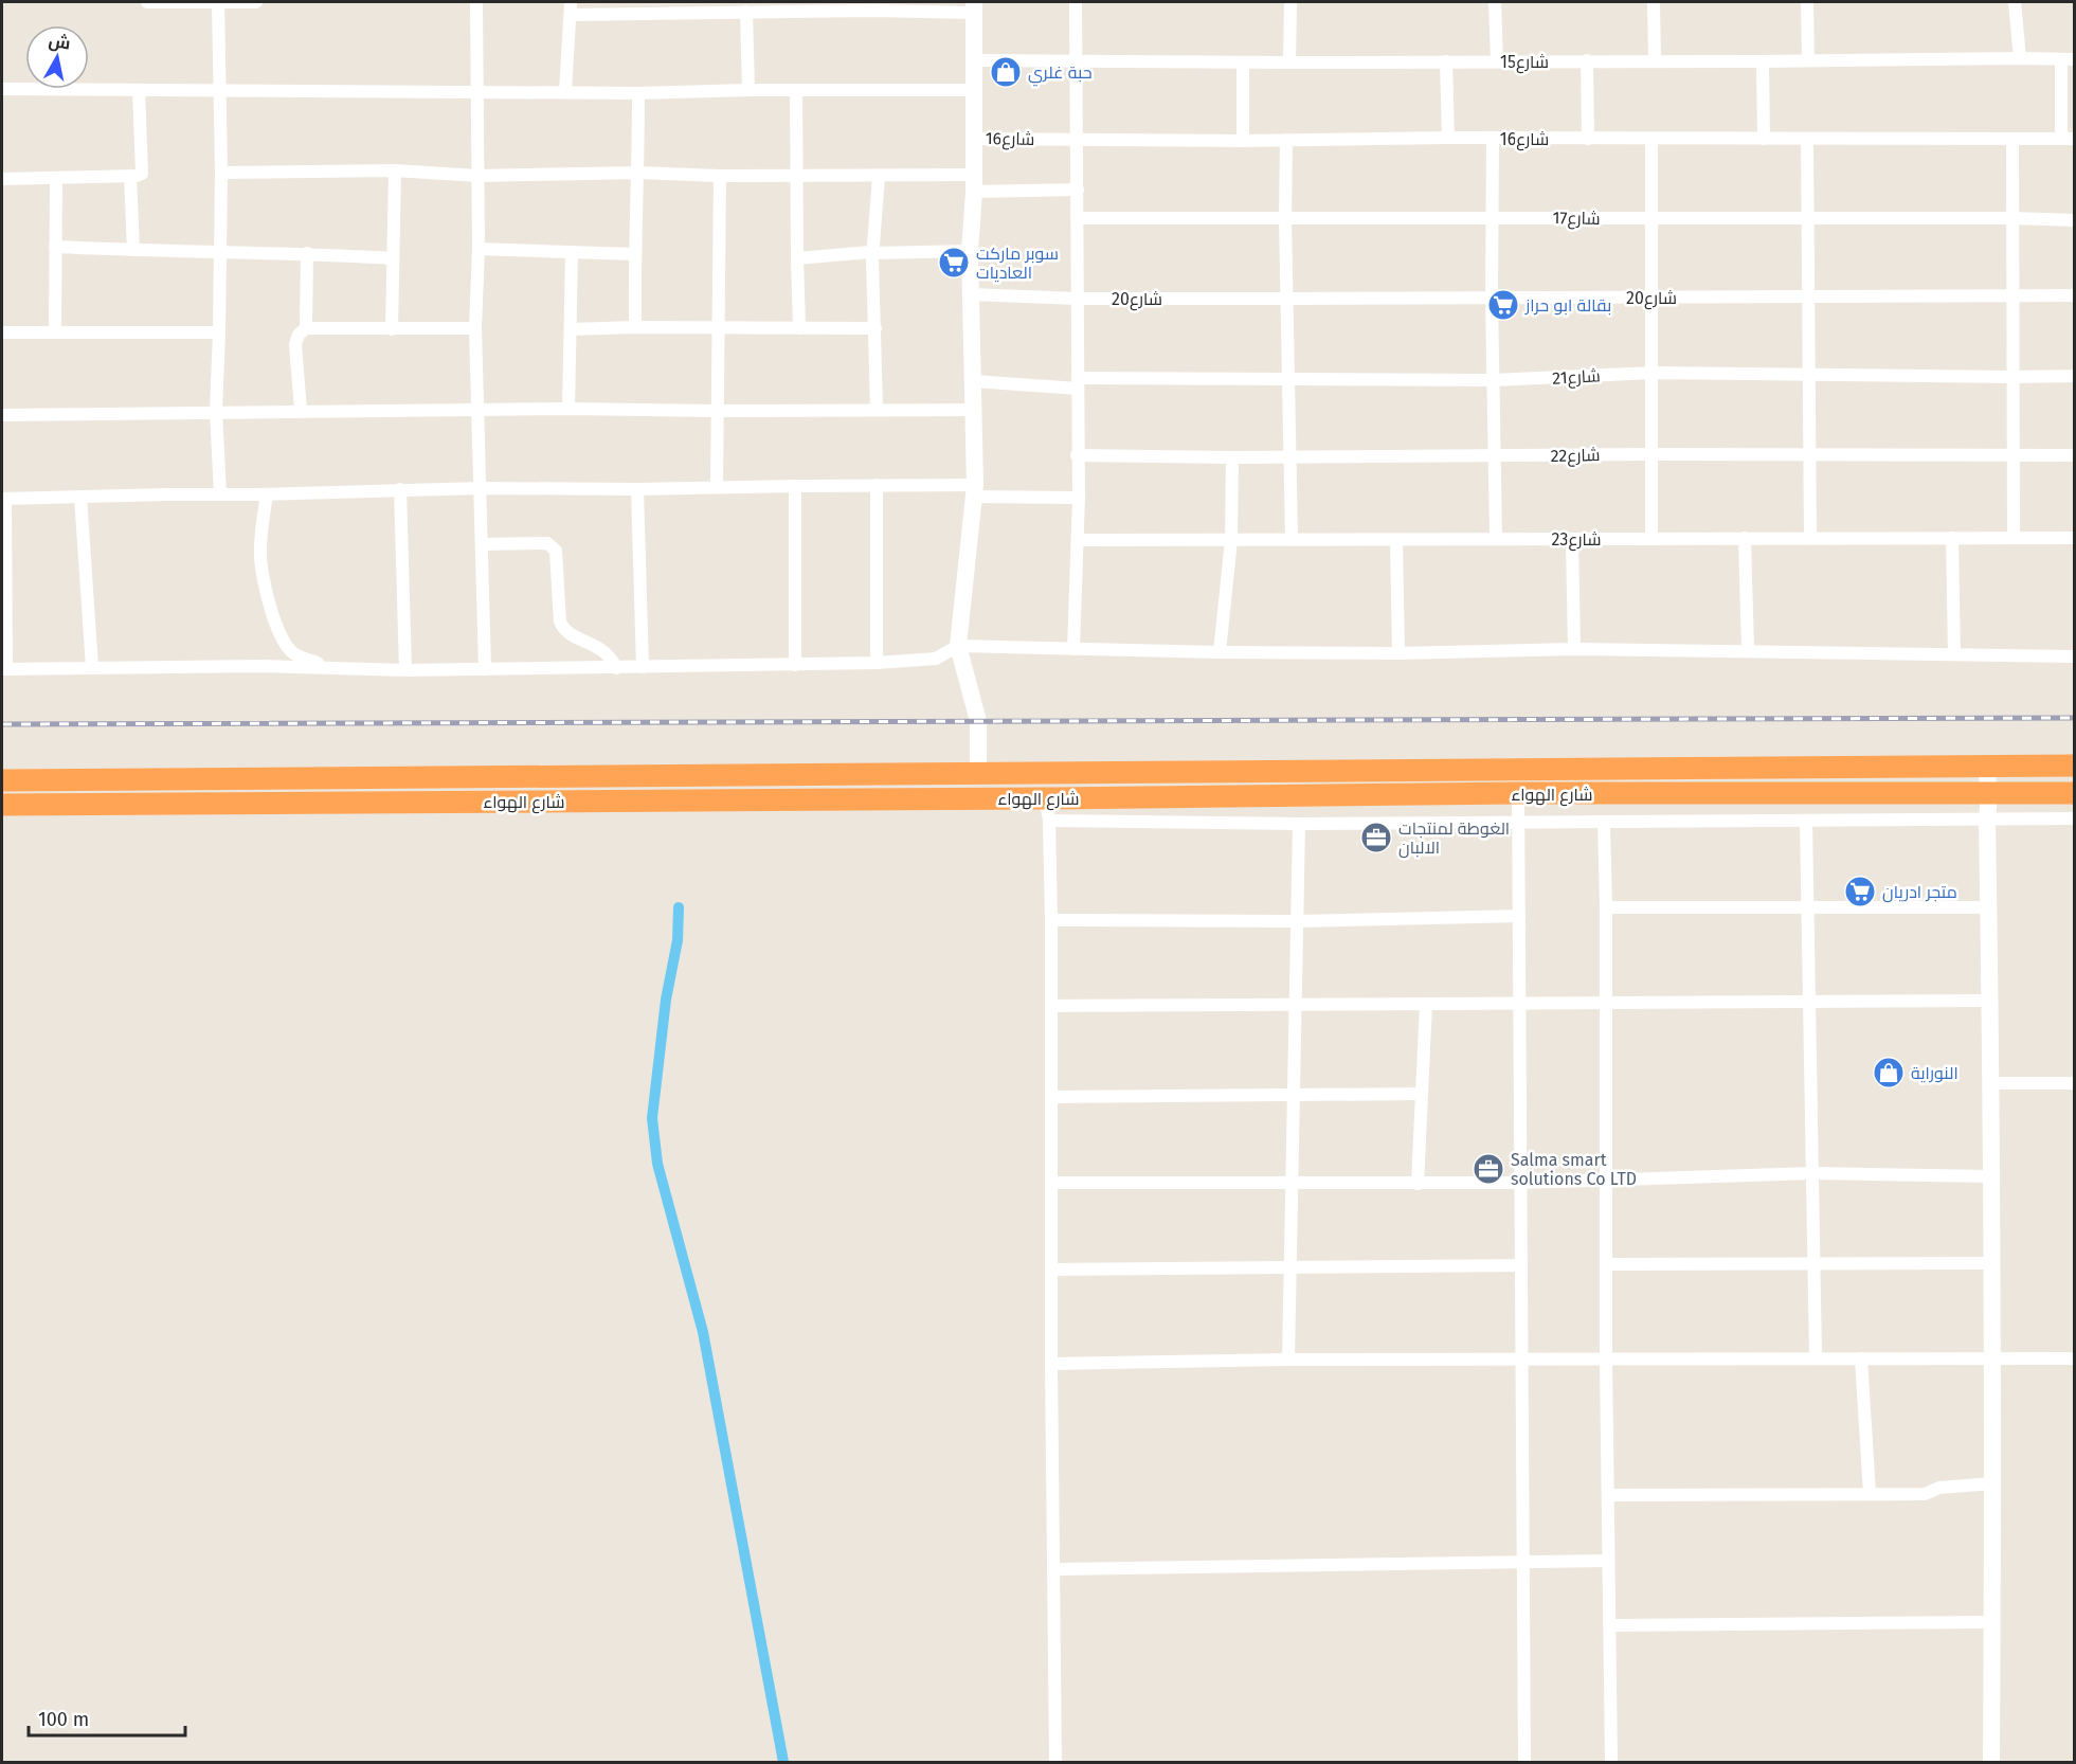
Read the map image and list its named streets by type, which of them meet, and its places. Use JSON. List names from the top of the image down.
{
  "streets": {
    "highway": ["شارع الهواء"],
    "street": [
      "شارع15",
      "شارع16",
      "شارع17",
      "شارع20",
      "شارع21",
      "شارع22",
      "شارع23"
    ]
  },
  "places": {
    "shop": ["حبة غلري", "النوراية"],
    "supermarket": ["سوبر ماركت العاديات", "بقالة ابو حراز", "متجر ادريان"],
    "office": ["الغوطة لمنتجات الالبان", "Salma smart solutions Co LTD"]
  },
  "scale_bar": "100 m",
  "north": "top"
}
